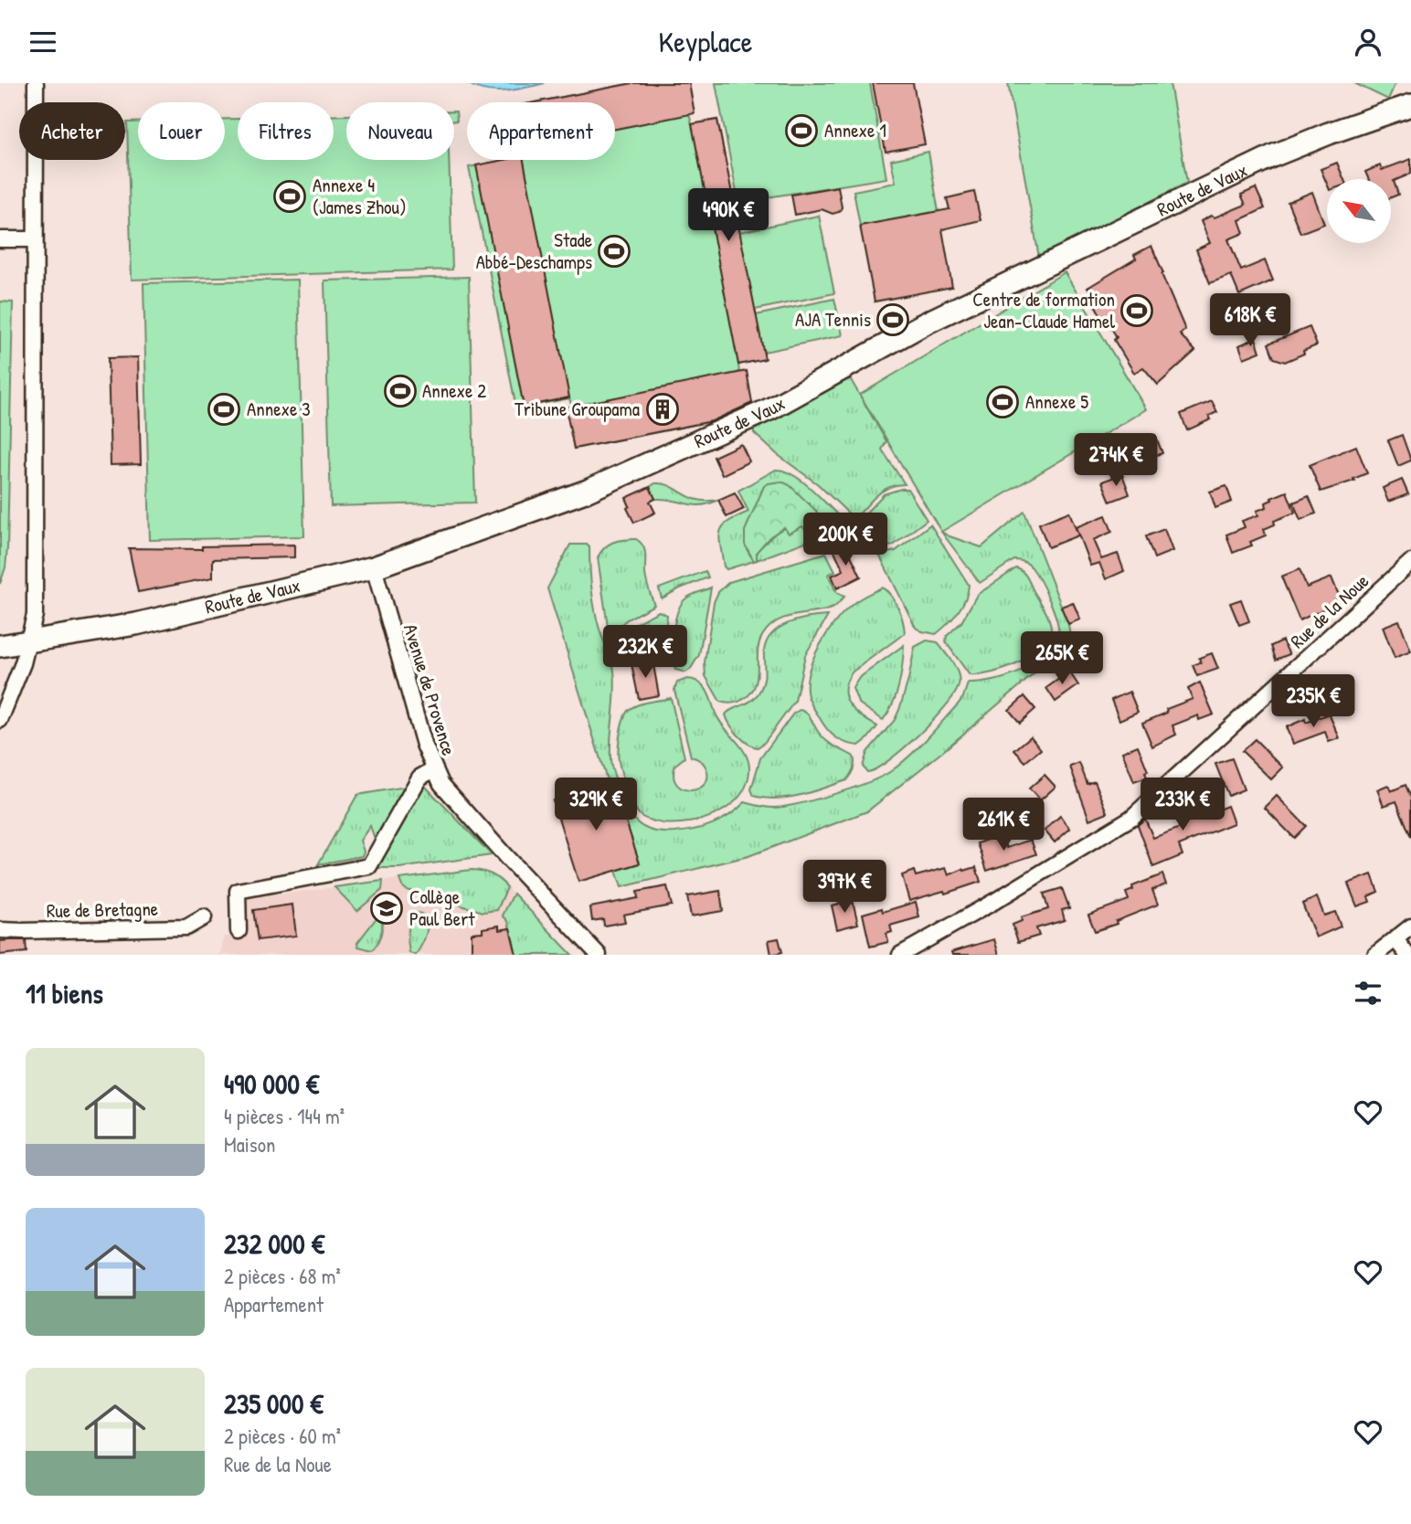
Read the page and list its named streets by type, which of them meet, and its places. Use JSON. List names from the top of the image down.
{
  "streets": {
    "street": [
      "Route de Vaux",
      "Rue de la Noue",
      "Avenue de Provence",
      "Rue de Bretagne"
    ]
  },
  "crossings": [
    ["Route de Vaux", "Avenue de Provence"]
  ],
  "places": {
    "sports": [
      "Annexe 1",
      "Annexe 4 (James Zhou)",
      "Stade Abbé-Deschamps",
      "Centre de formation Jean-Claude Hamel",
      "AJA Tennis",
      "Annexe 2",
      "Annexe 5",
      "Annexe 3"
    ],
    "building": ["Tribune Groupama"],
    "school or university": ["Collège Paul Bert"]
  },
  "north": "top left",
  "page": {
    "header": "Keyplace",
    "chip": [
      "Acheter",
      "Louer",
      "Filtres",
      "Nouveau",
      "Appartement"
    ],
    "price": [
      "490K €",
      "618K €",
      "274K €",
      "200K €",
      "232K €",
      "265K €",
      "235K €",
      "329K €",
      "233K €",
      "261K €",
      "397K €"
    ],
    "heading": "11 biens",
    "list": [
      {
        "name": "490 000 €",
        "note": "4 pièces · 144 m² · Maison"
      },
      {
        "name": "232 000 €",
        "note": "2 pièces · 68 m² · Appartement"
      },
      {
        "name": "235 000 €",
        "note": "2 pièces · 60 m² · Rue de la Noue"
      }
    ]
  }
}
